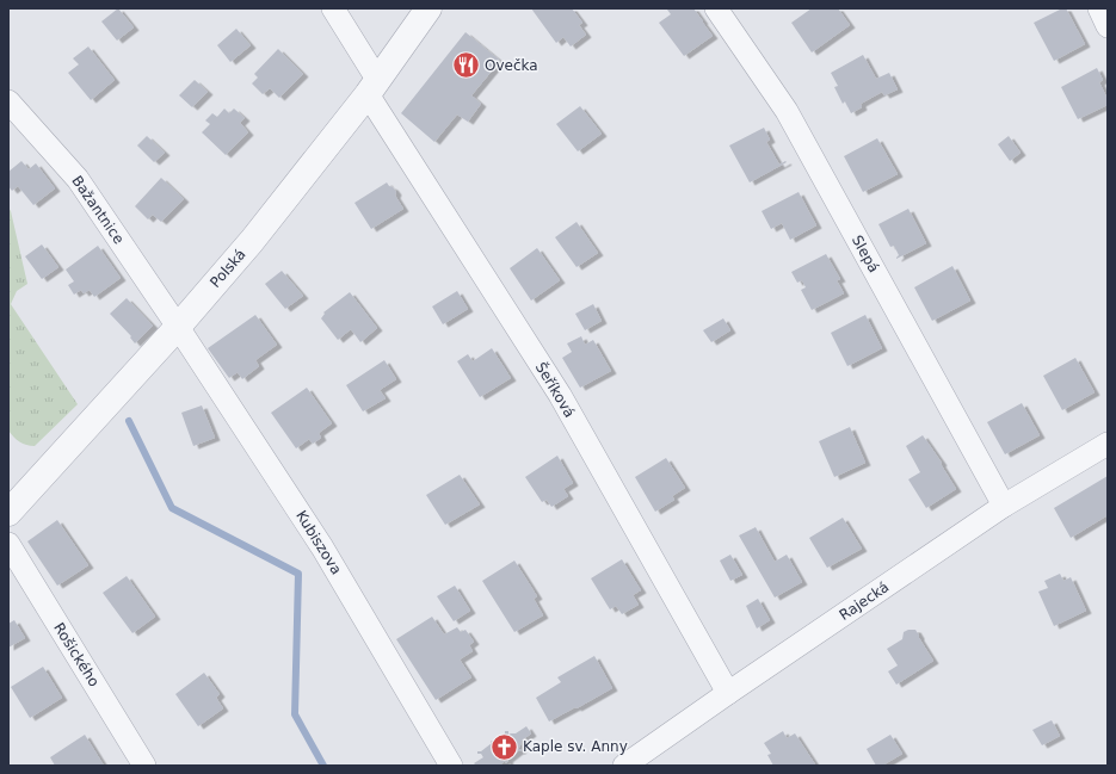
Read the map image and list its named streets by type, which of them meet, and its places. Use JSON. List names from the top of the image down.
{
  "streets": {
    "street": [
      "Bažantnice",
      "Slepá",
      "Polská",
      "Šeříková",
      "Kubiszova",
      "Rajecká",
      "Rošického"
    ]
  },
  "crossings": [
    ["Bažantnice", "Polská"],
    ["Bažantnice", "Kubiszova"],
    ["Slepá", "Rajecká"],
    ["Polská", "Šeříková"],
    ["Polská", "Kubiszova"],
    ["Šeříková", "Rajecká"]
  ],
  "places": {
    "restaurant": ["Ovečka"],
    "church": ["Kaple sv. Anny"]
  }
}
